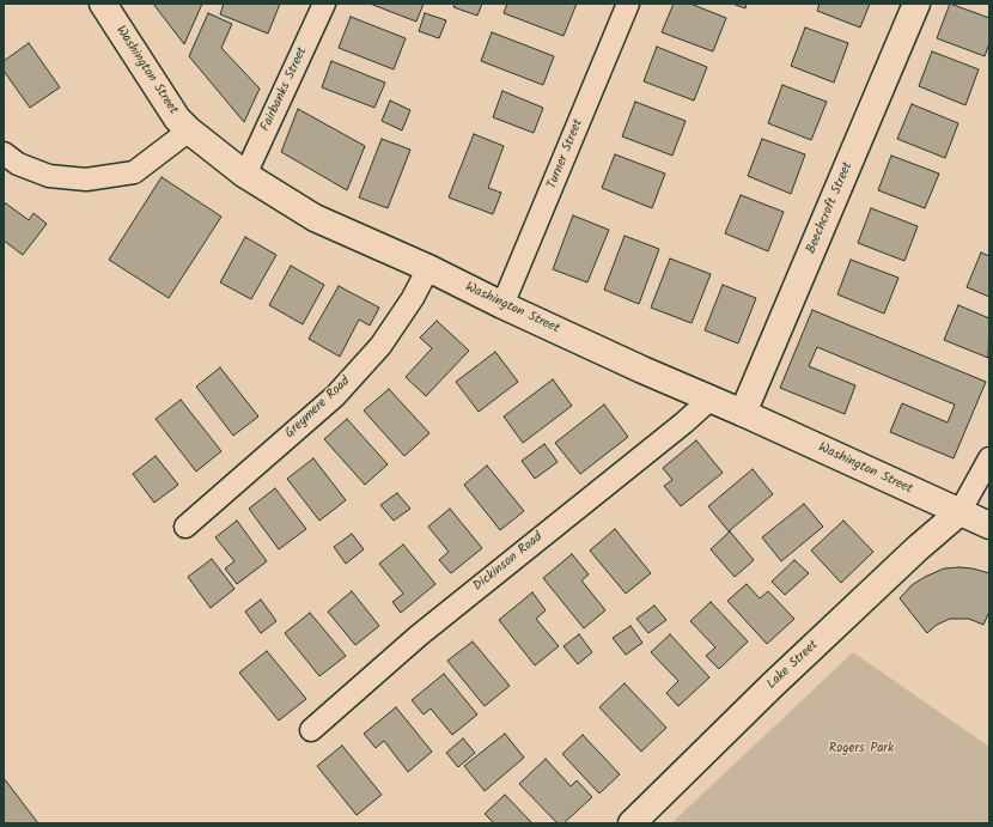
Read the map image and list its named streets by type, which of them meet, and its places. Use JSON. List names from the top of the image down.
{
  "streets": {
    "main road": ["Washington Street", "Beechcroft Street", "Lake Street"],
    "street": [
      "Fairbanks Street",
      "Turner Street",
      "Greymere Road",
      "Dickinson Road"
    ]
  },
  "crossings": [
    ["Washington Street", "Fairbanks Street"],
    ["Washington Street", "Turner Street"],
    ["Washington Street", "Beechcroft Street"],
    ["Washington Street", "Greymere Road"],
    ["Washington Street", "Dickinson Road"],
    ["Washington Street", "Lake Street"]
  ],
  "parks": ["Rogers Park"]
}
